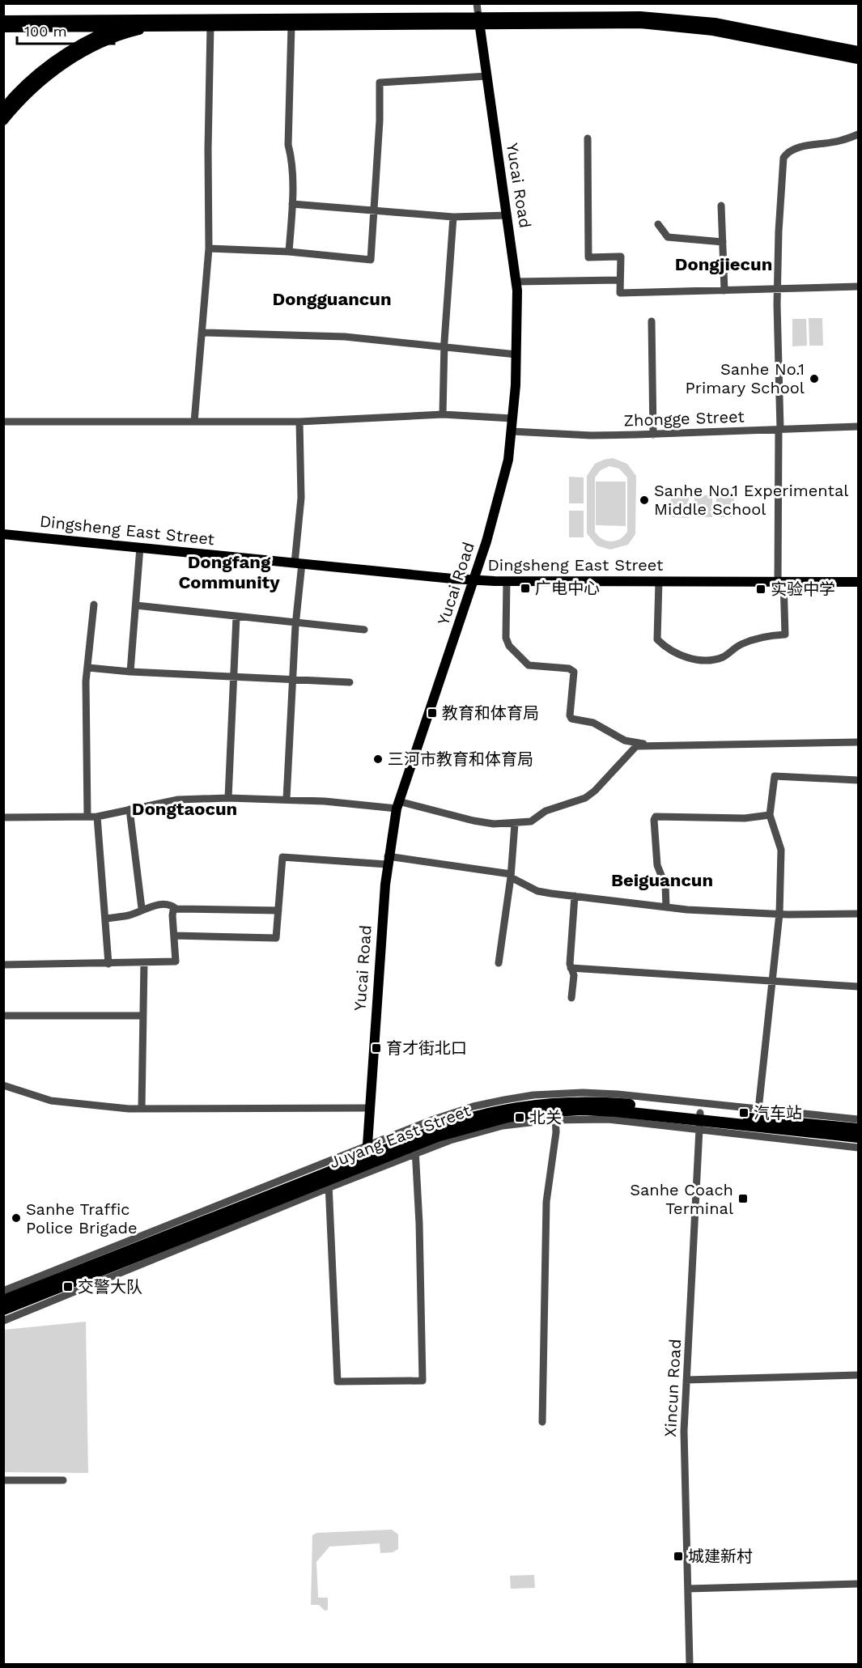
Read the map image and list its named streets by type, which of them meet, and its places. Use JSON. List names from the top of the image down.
{
  "streets": {
    "highway": ["Juyang East Street"],
    "main road": ["Yucai Road", "Dingsheng East Street"],
    "street": ["Zhongge Street", "Xincun Road"]
  },
  "crossings": [
    ["Yucai Road", "Zhongge Street"],
    ["Yucai Road", "Dingsheng East Street"],
    ["Yucai Road", "Juyang East Street"],
    ["Juyang East Street", "Xincun Road"]
  ],
  "districts": [
    "Dongjiecun",
    "Dongguancun",
    "Dongfang Community",
    "Dongtaocun",
    "Beiguancun"
  ],
  "places": {
    "other": [
      "Sanhe No.1 Primary School",
      "Sanhe No.1 Experimental Middle School",
      "三河市教育和体育局",
      "Sanhe Traffic Police Brigade"
    ],
    "transit": [
      "广电中心",
      "实验中学",
      "教育和体育局",
      "育才街北口",
      "汽车站",
      "北关",
      "Sanhe Coach Terminal",
      "交警大队",
      "城建新村"
    ]
  },
  "scale_bar": "100 m"
}
